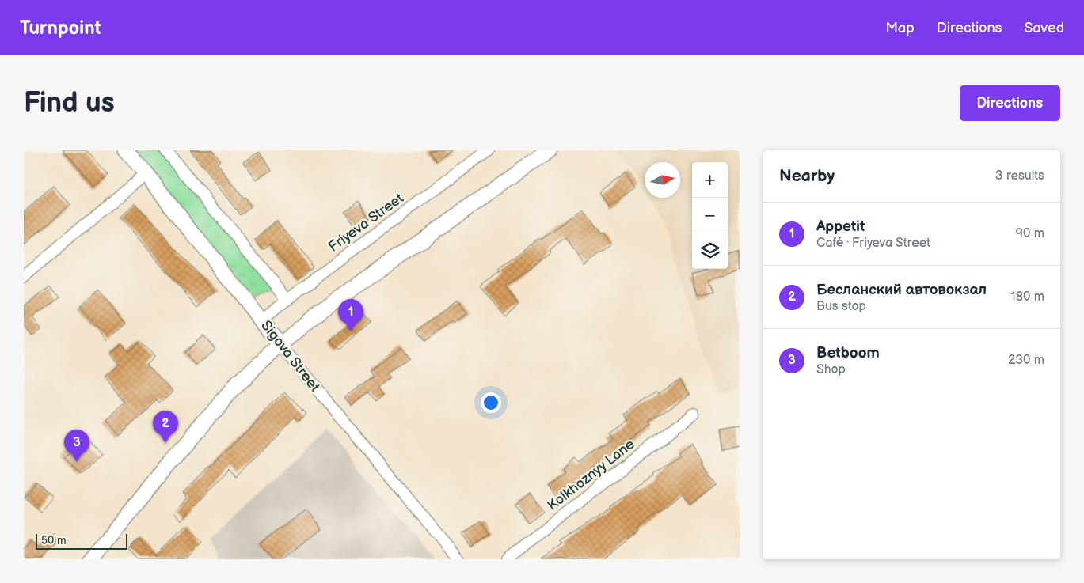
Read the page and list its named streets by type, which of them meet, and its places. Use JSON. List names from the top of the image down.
{
  "streets": {
    "main road": ["Sigova Street"],
    "street": ["Friyeva Street", "Kolkhoznyy Lane"]
  },
  "crossings": [
    ["Friyeva Street", "Sigova Street"]
  ],
  "scale_bar": "50 m",
  "north": "right",
  "page": {
    "header": "Turnpoint",
    "nav": ["Map", "Directions", "Saved"],
    "buttons": "Directions",
    "title": "Find us",
    "heading": ["Nearby", "3 results"],
    "map_buttons": ["+", "−"],
    "list": [
      {
        "mark": "1",
        "name": "Appetit",
        "note": "Café · Friyeva Street",
        "value": "90 m"
      },
      {
        "mark": "2",
        "name": "Бесланский автовокзал",
        "note": "Bus stop",
        "value": "180 m"
      },
      {
        "mark": "3",
        "name": "Betboom",
        "note": "Shop",
        "value": "230 m"
      }
    ],
    "pins": ["1", "2", "3"],
    "scale": "50 m"
  }
}
